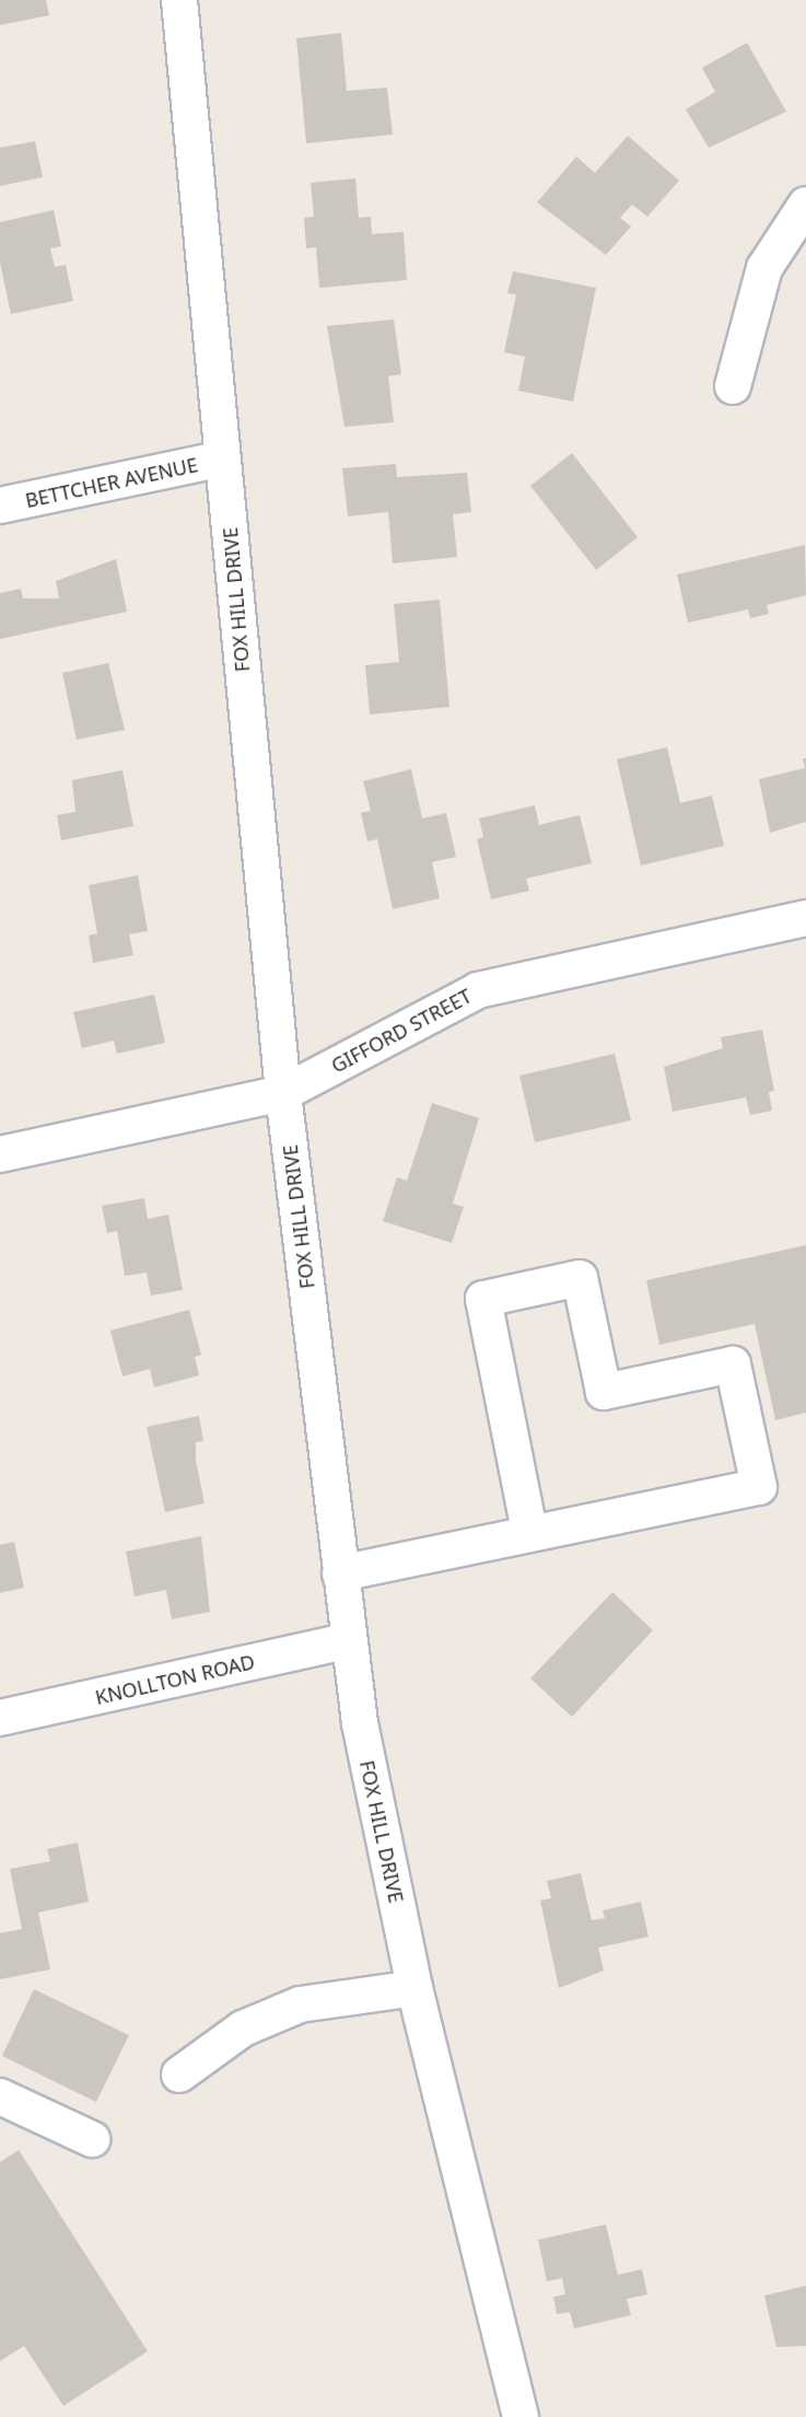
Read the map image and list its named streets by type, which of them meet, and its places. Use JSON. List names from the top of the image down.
{
  "streets": {
    "street": [
      "BETTCHER AVENUE",
      "FOX HILL DRIVE",
      "GIFFORD STREET",
      "KNOLLTON ROAD"
    ]
  },
  "crossings": [
    ["BETTCHER AVENUE", "FOX HILL DRIVE"],
    ["FOX HILL DRIVE", "GIFFORD STREET"],
    ["FOX HILL DRIVE", "KNOLLTON ROAD"]
  ]
}
